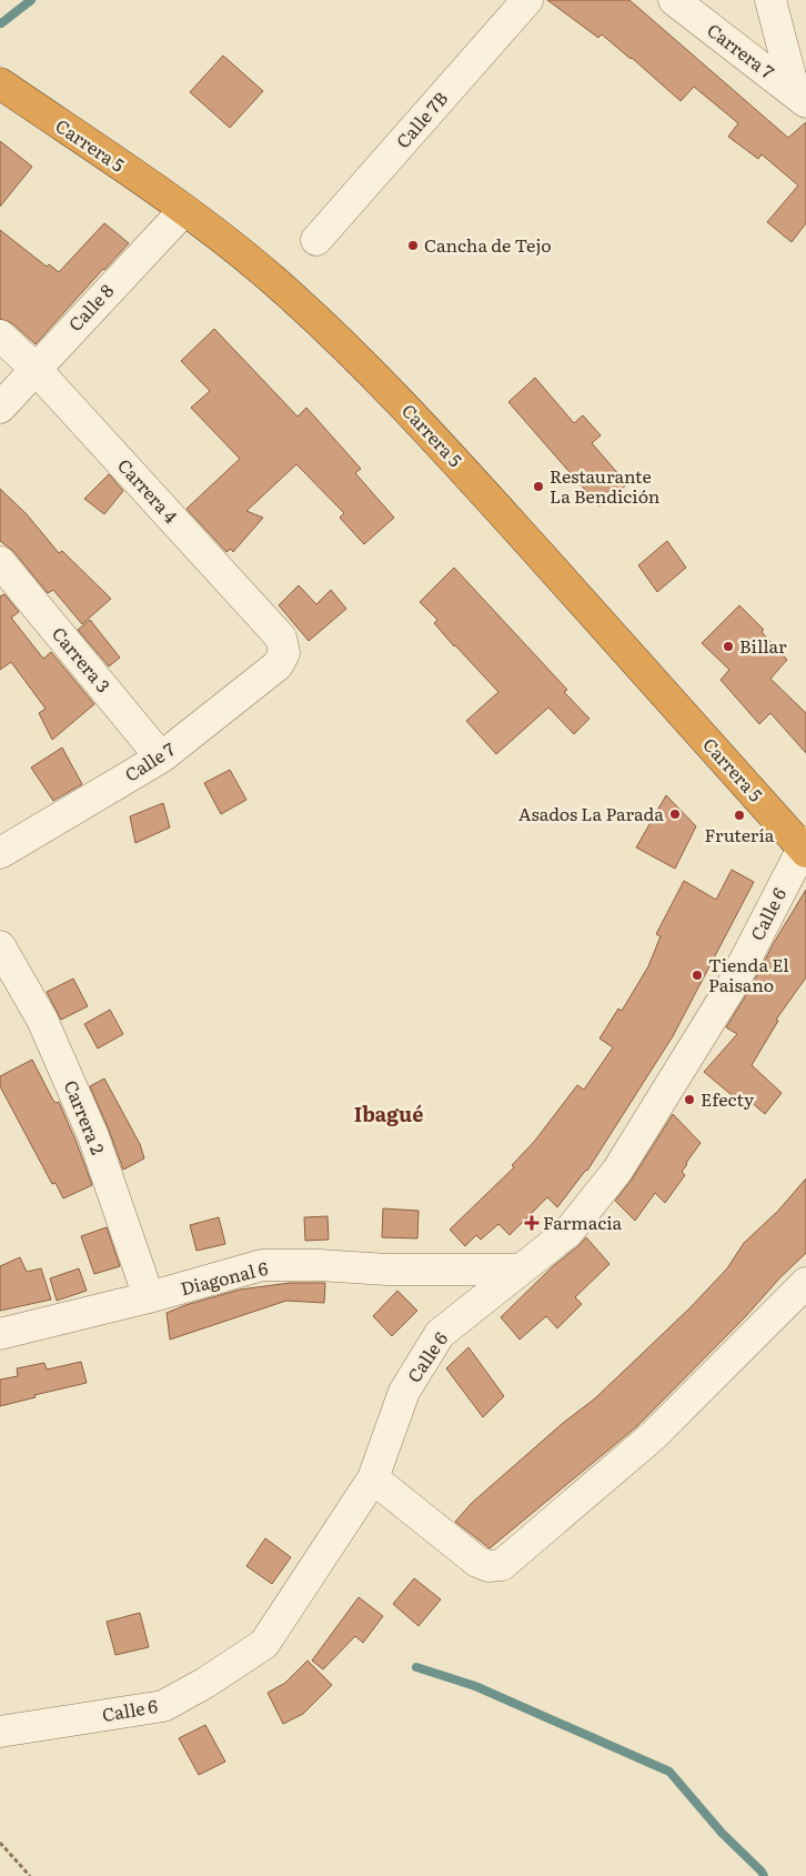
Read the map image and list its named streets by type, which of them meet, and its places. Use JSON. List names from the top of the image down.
{
  "streets": {
    "highway": ["Carrera 5"],
    "street": [
      "Carrera 7",
      "Calle 7B",
      "Calle 8",
      "Carrera 4",
      "Carrera 3",
      "Calle 7",
      "Calle 6",
      "Carrera 2",
      "Diagonal 6"
    ]
  },
  "crossings": [
    ["Carrera 5", "Calle 8"],
    ["Carrera 5", "Calle 6"],
    ["Calle 8", "Carrera 4"],
    ["Carrera 4", "Calle 7"],
    ["Carrera 3", "Calle 7"],
    ["Calle 6", "Diagonal 6"],
    ["Carrera 2", "Diagonal 6"]
  ],
  "districts": ["Ibagué"],
  "places": {
    "other": [
      "Cancha de Tejo",
      "Restaurante La Bendición",
      "Billar",
      "Asados La Parada",
      "Frutería",
      "Tienda El Paisano",
      "Efecty"
    ],
    "health": ["Farmacia"]
  }
}
